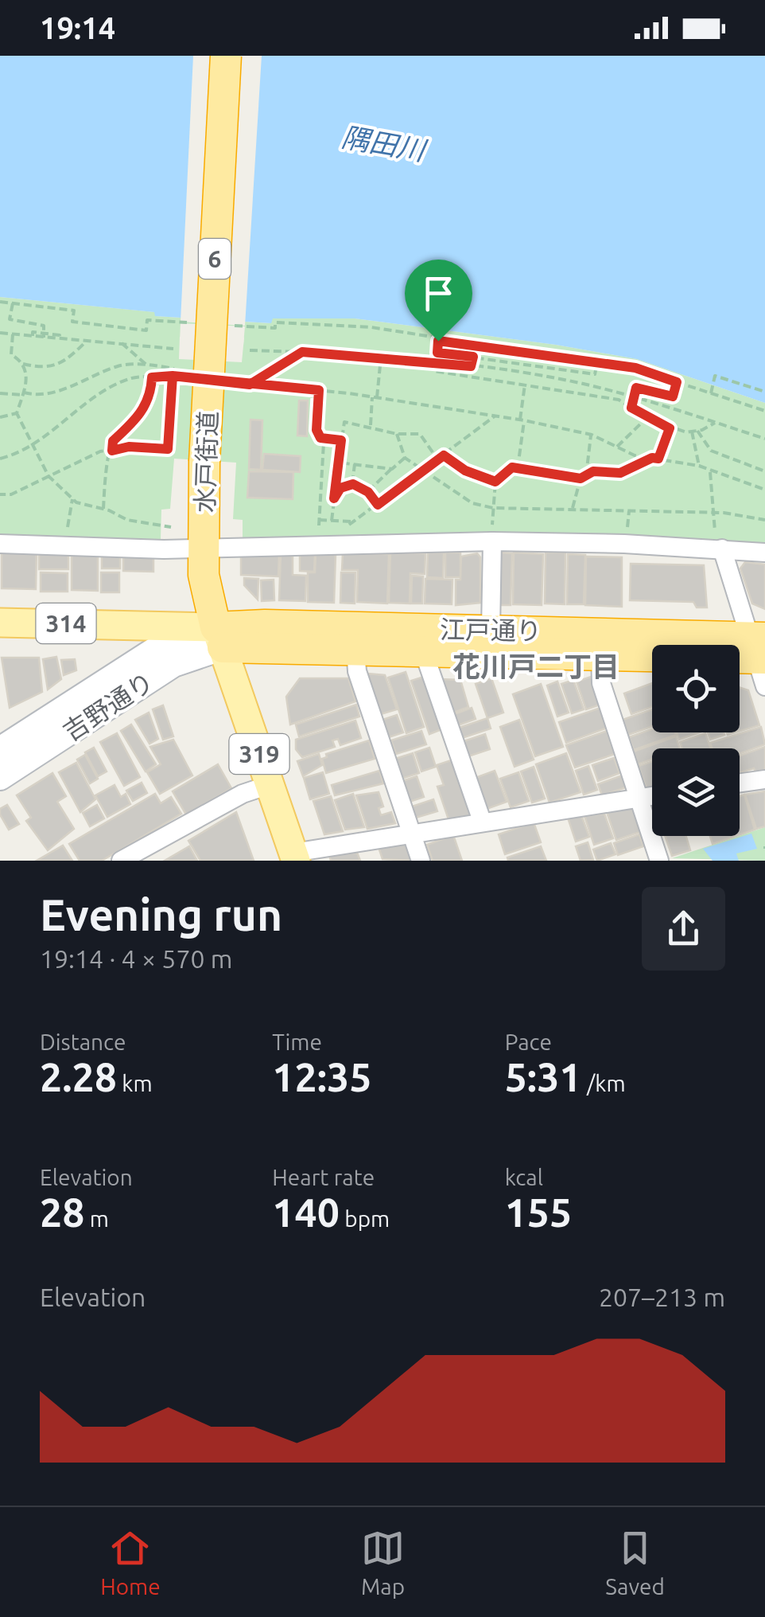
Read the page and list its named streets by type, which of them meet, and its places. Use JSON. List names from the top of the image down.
{
  "streets": {
    "highway": ["6", "水戸街道", "江戸通り"],
    "main road": ["314", "吉野通り", "319"]
  },
  "crossings": [
    ["水戸街道", "314"],
    ["水戸街道", "江戸通り"],
    ["水戸街道", "吉野通り"],
    ["水戸街道", "319"],
    ["314", "江戸通り"],
    ["314", "吉野通り"],
    ["314", "319"],
    ["江戸通り", "吉野通り"],
    ["江戸通り", "319"],
    ["吉野通り", "319"]
  ],
  "districts": ["花川戸二丁目"],
  "water": ["隅田川"],
  "page": {
    "status": "19:14",
    "heading": ["Evening run", "19:14 · 4 × 570 m"],
    "stats": [
      ["Distance", "2.28 km"],
      ["Time", "12:35"],
      ["Pace", "5:31 /km"],
      ["Elevation", "28 m"],
      ["Heart rate", "140 bpm"],
      ["kcal", "155"]
    ],
    "chart": ["Elevation", "207–213 m"],
    "tabs": ["Home", "Map", "Saved"]
  }
}
